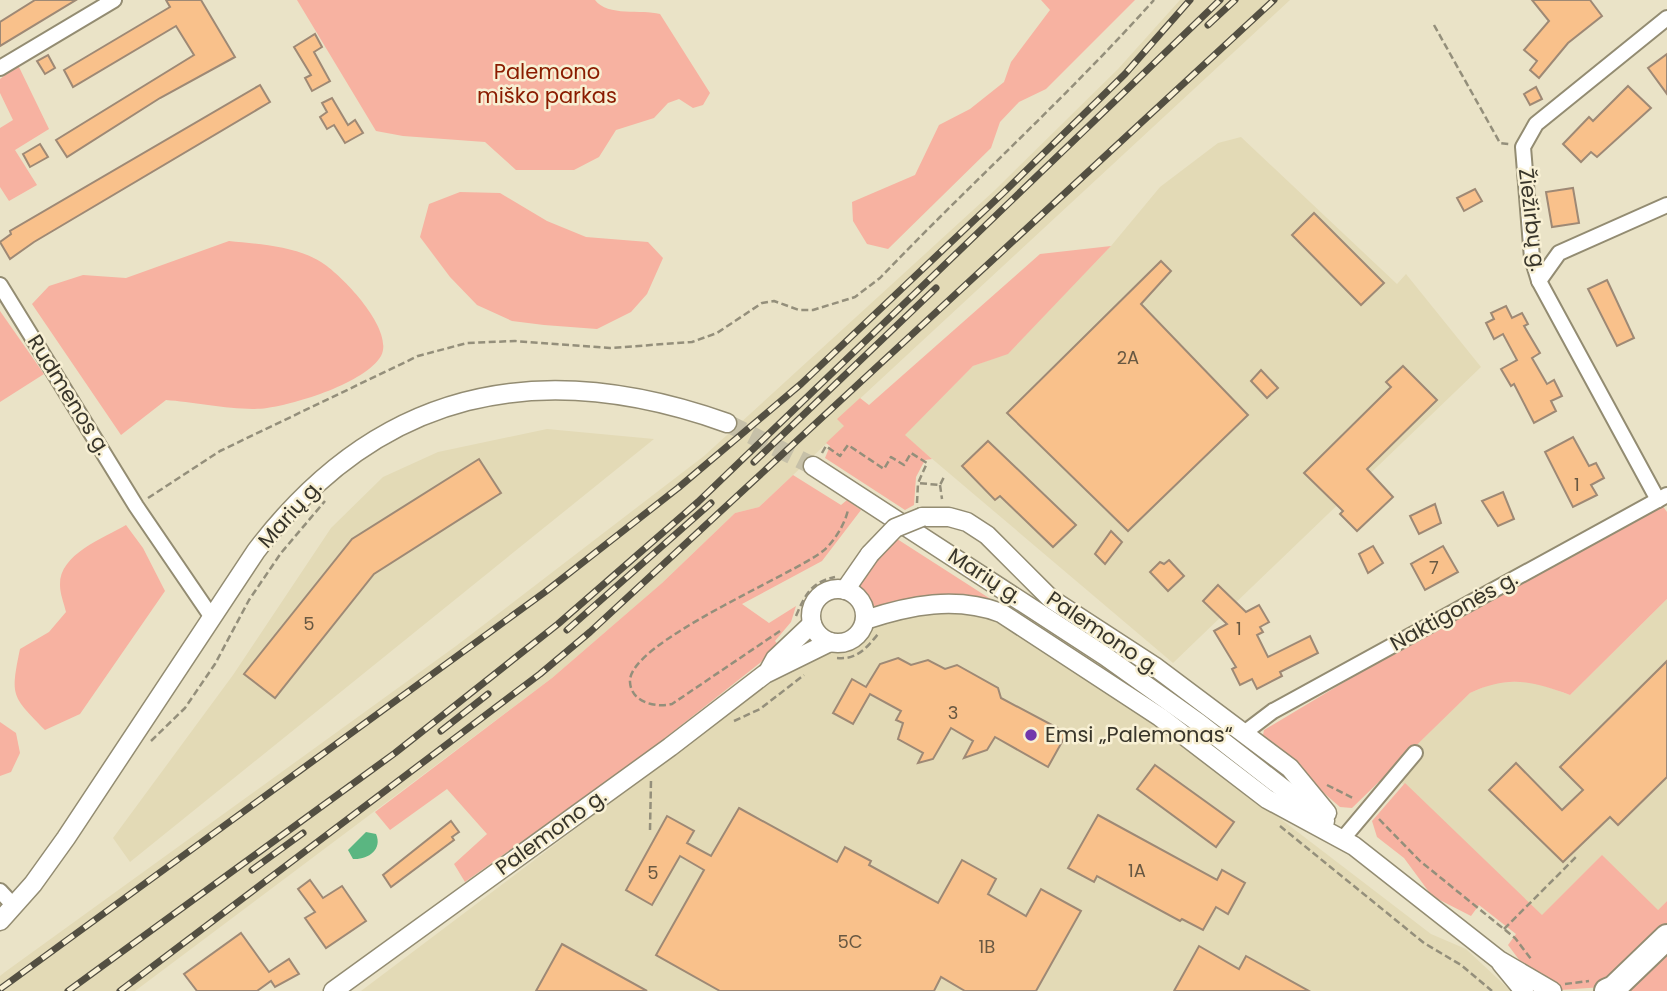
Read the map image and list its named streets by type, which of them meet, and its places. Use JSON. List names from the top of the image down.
{
  "streets": {
    "street": [
      "Žiežirbų g.",
      "Rudmenos g.",
      "Marių g.",
      "Naktigonės g.",
      "Palemono g."
    ]
  },
  "crossings": [
    ["Žiežirbų g.", "Naktigonės g."],
    ["Rudmenos g.", "Marių g."],
    ["Marių g.", "Palemono g."],
    ["Naktigonės g.", "Palemono g."]
  ],
  "parks": ["Palemono miško parkas"],
  "places": ["Emsi „Palemonas“"],
  "house_numbers": [
    "2A",
    "1",
    "7",
    "5",
    "1",
    "3",
    "1A",
    "5",
    "5C",
    "1B"
  ]
}
